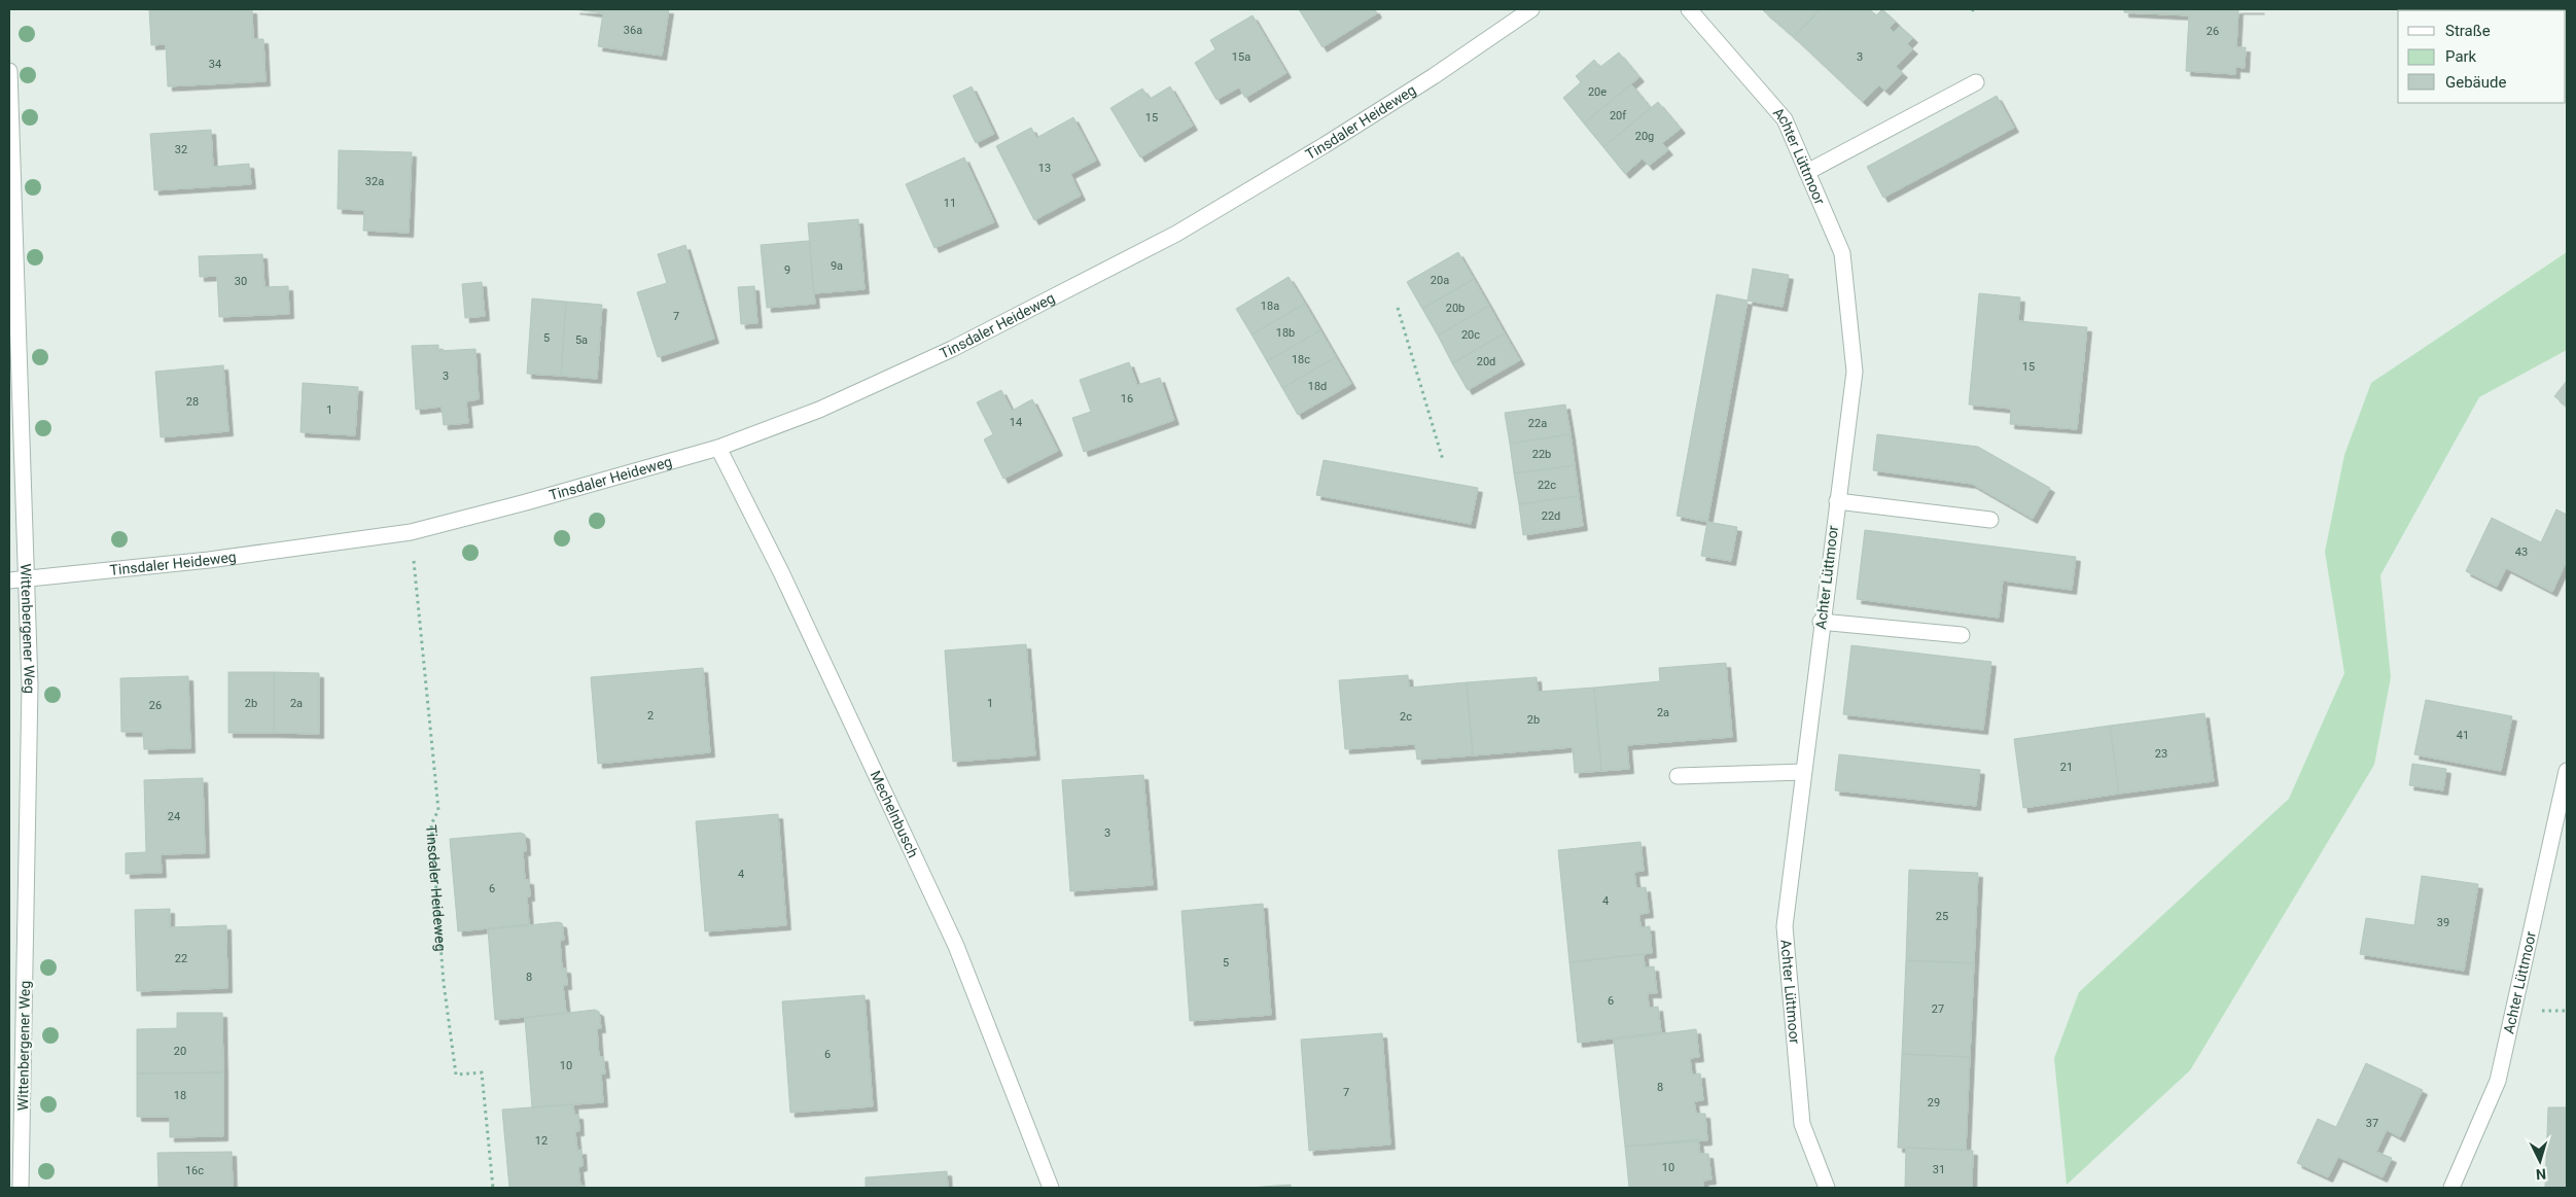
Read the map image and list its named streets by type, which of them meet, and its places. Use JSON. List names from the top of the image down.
{
  "streets": {
    "street": [
      "Tinsdaler Heideweg",
      "Achter Lüttmoor",
      "Wittenbergener Weg",
      "Mechelnbusch"
    ]
  },
  "crossings": [
    ["Tinsdaler Heideweg", "Wittenbergener Weg"],
    ["Tinsdaler Heideweg", "Mechelnbusch"]
  ],
  "house_numbers": [
    "36a",
    "26",
    "15a",
    "3",
    "34",
    "20e",
    "20f",
    "15",
    "20g",
    "32",
    "13",
    "32a",
    "11",
    "9a",
    "9",
    "20a",
    "30",
    "18a",
    "20b",
    "7",
    "18b",
    "20c",
    "5",
    "5a",
    "18c",
    "20d",
    "15",
    "3",
    "18d",
    "16",
    "28",
    "1",
    "14",
    "22a",
    "22b",
    "22c",
    "22d",
    "43",
    "2b",
    "2a",
    "1",
    "26",
    "2a",
    "2",
    "2c",
    "2b",
    "41",
    "23",
    "21",
    "24",
    "3",
    "4",
    "6",
    "4",
    "25",
    "39",
    "22",
    "5",
    "8",
    "6",
    "27",
    "20",
    "6",
    "10",
    "8",
    "7",
    "18",
    "29",
    "37",
    "12",
    "10",
    "31",
    "16c"
  ],
  "legend": ["Straße", "Park", "Gebäude"],
  "north": "bottom"
}
